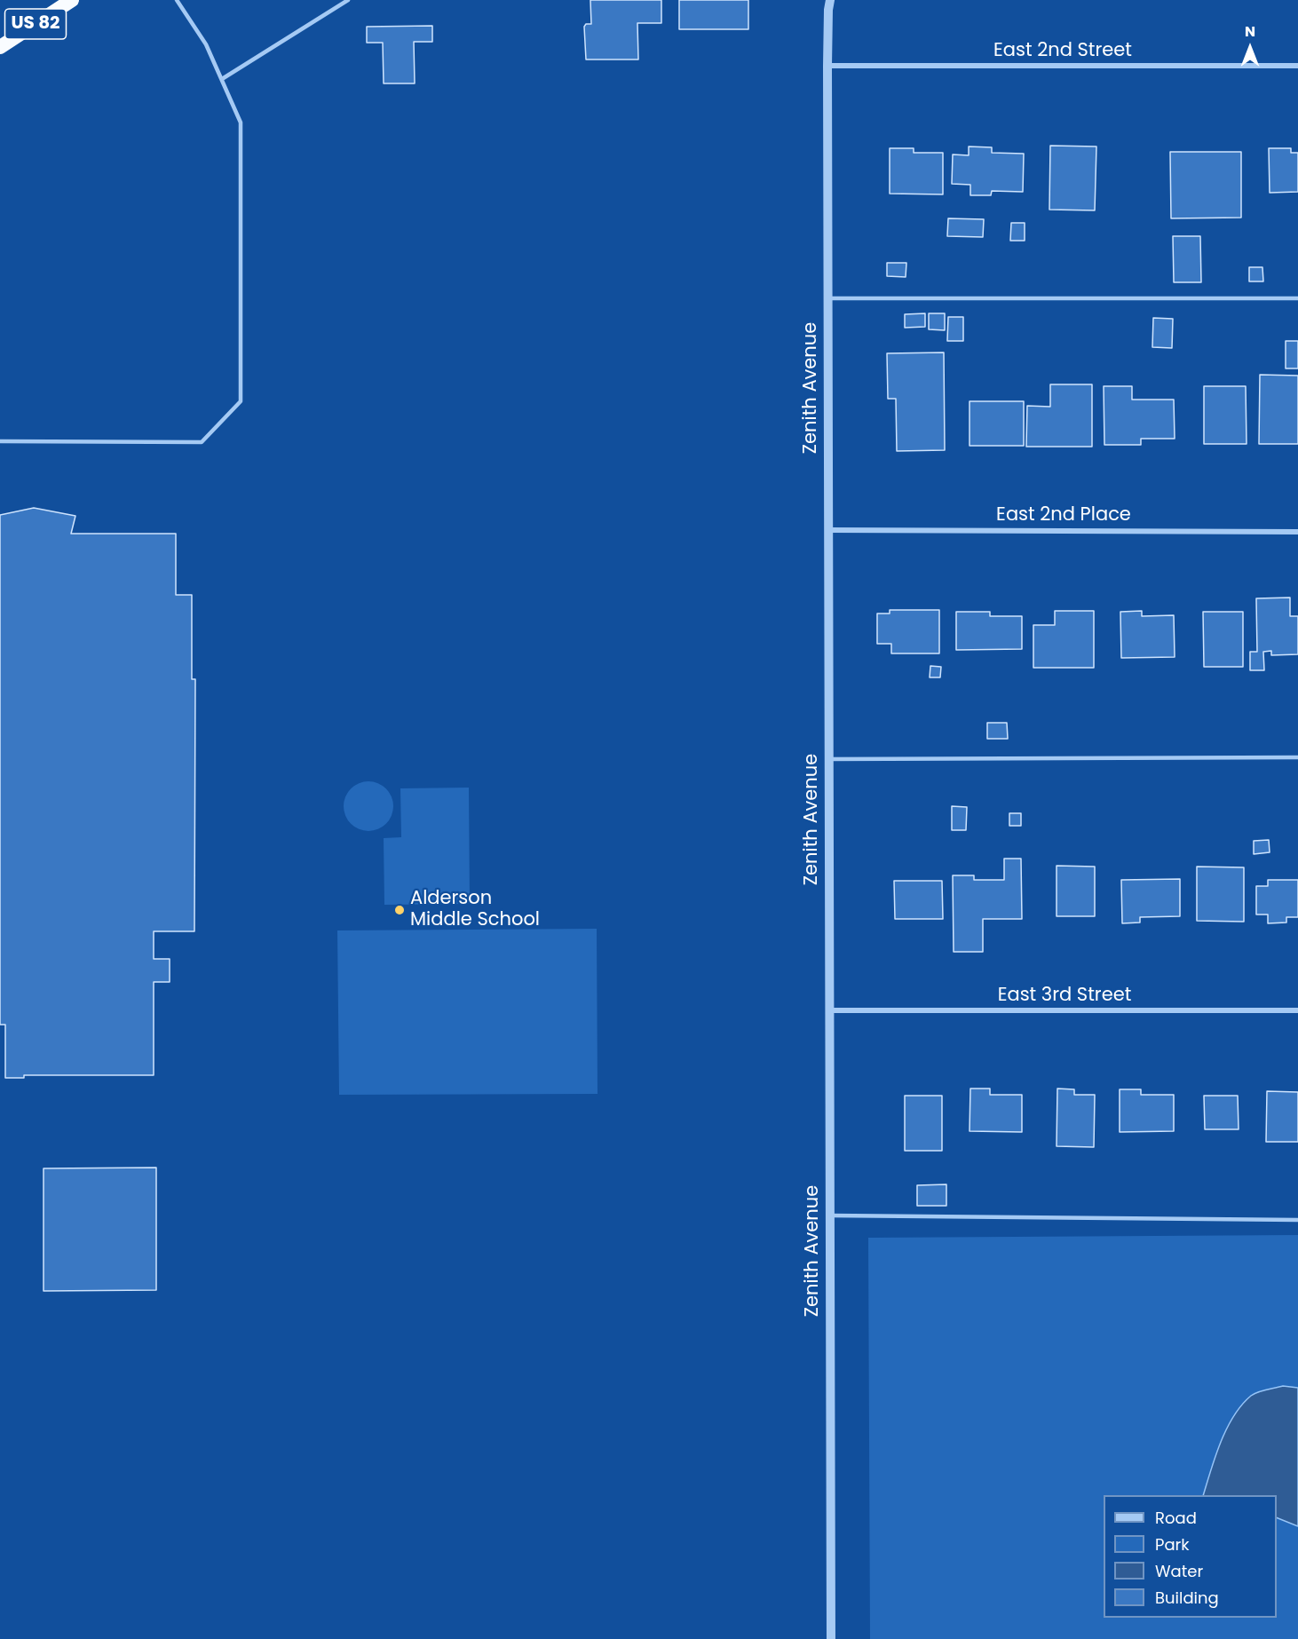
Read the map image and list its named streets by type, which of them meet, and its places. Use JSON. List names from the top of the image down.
{
  "streets": {
    "highway": ["US 82"],
    "street": [
      "East 2nd Street",
      "Zenith Avenue",
      "East 2nd Place",
      "East 3rd Street"
    ]
  },
  "crossings": [
    ["East 2nd Street", "Zenith Avenue"],
    ["Zenith Avenue", "East 2nd Place"],
    ["Zenith Avenue", "East 3rd Street"]
  ],
  "places": ["Alderson Middle School"],
  "legend": [
    "Road",
    "Park",
    "Water",
    "Building"
  ],
  "north": "top"
}
